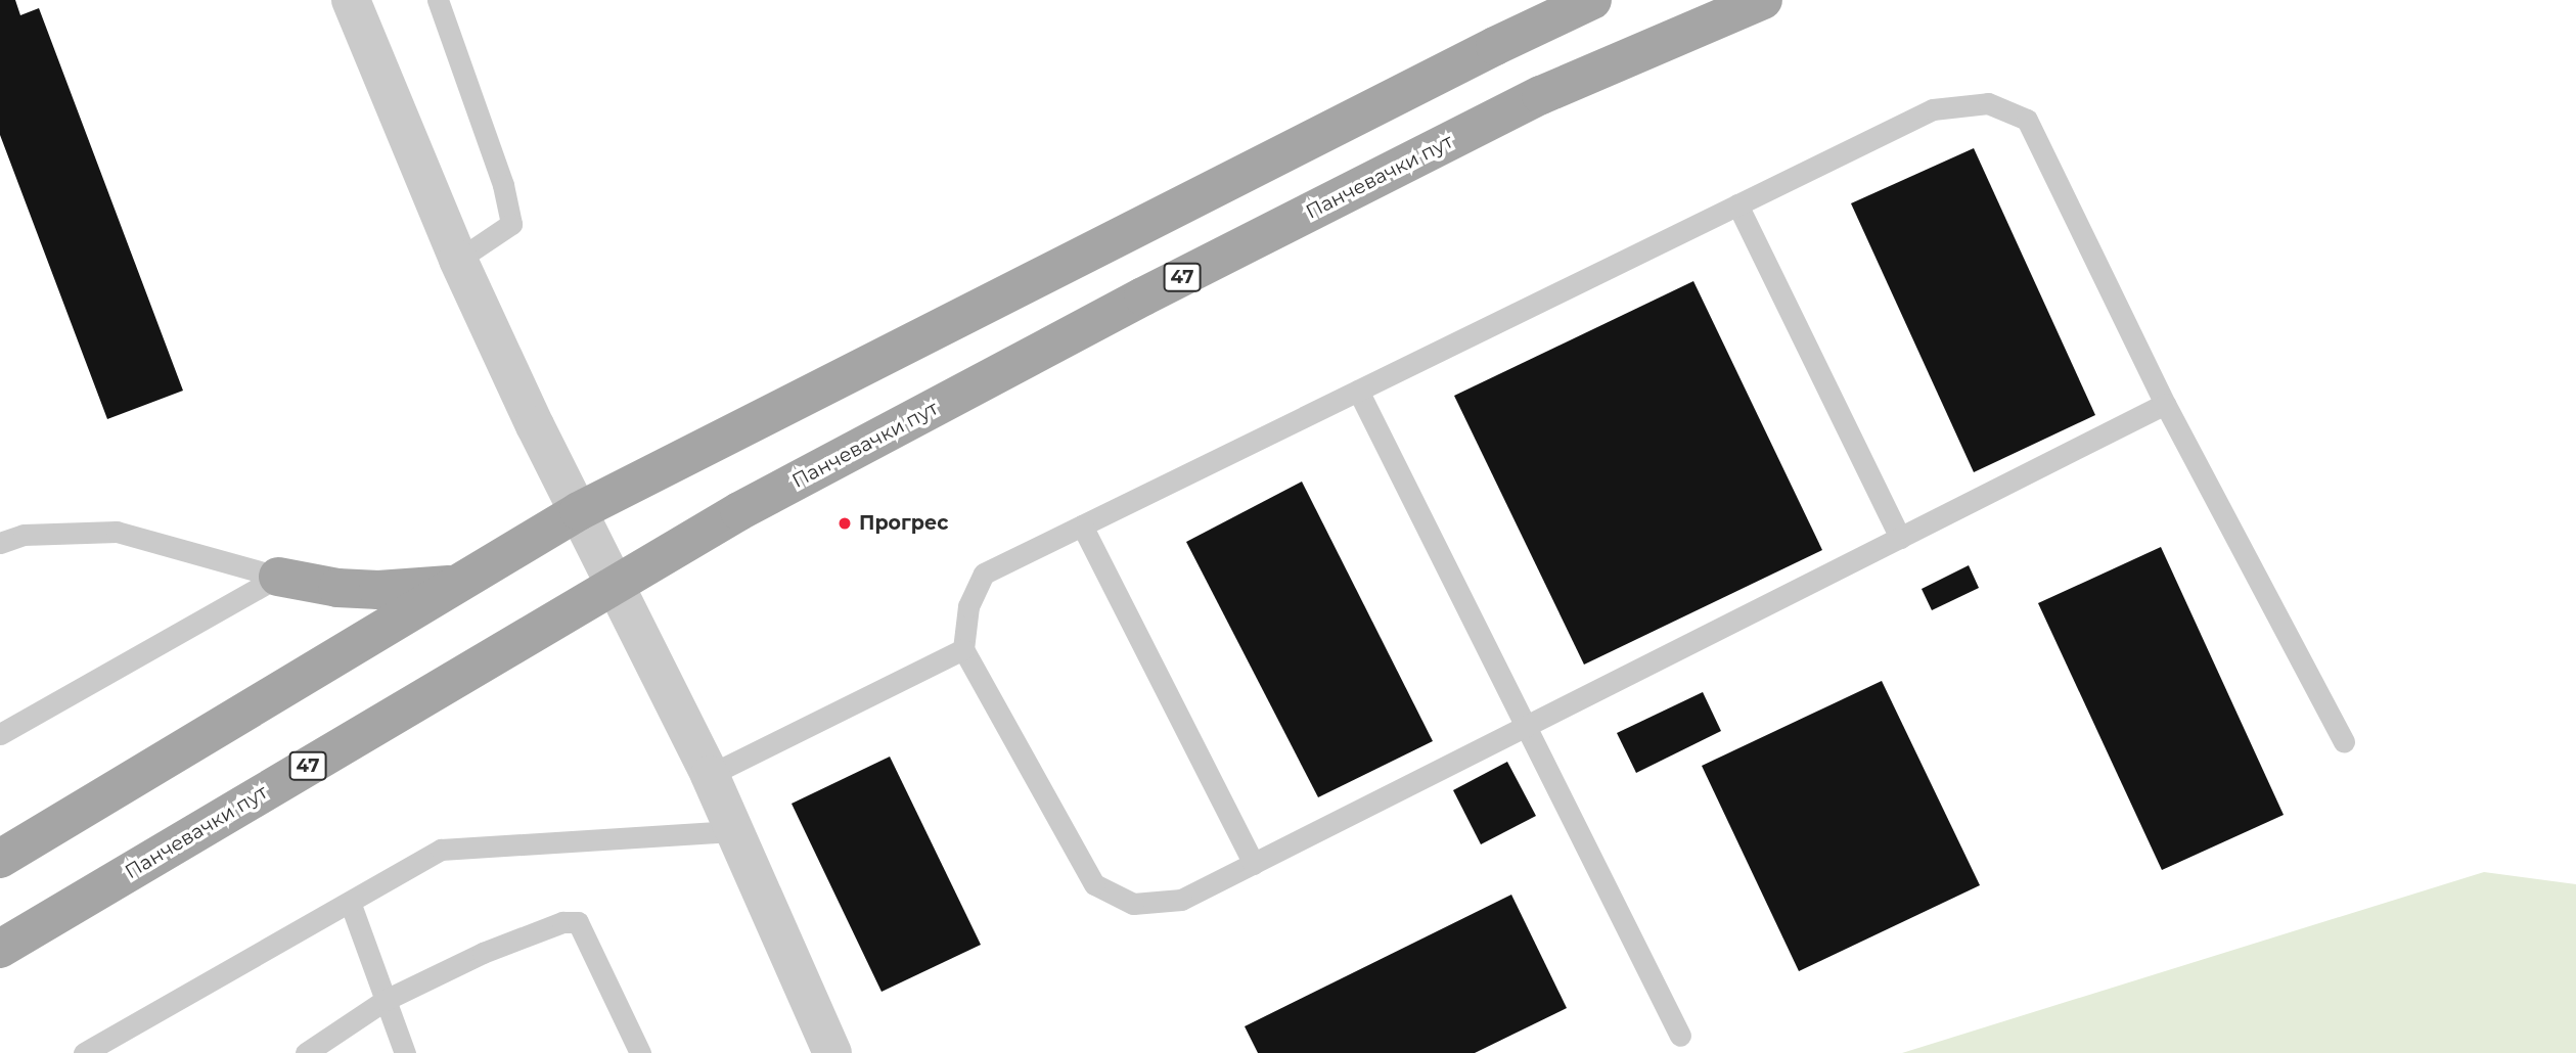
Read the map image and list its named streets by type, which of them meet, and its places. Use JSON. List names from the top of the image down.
{
  "streets": {
    "main road": ["Панчевачки пут", "47"]
  },
  "places": ["Прогрес"]
}
